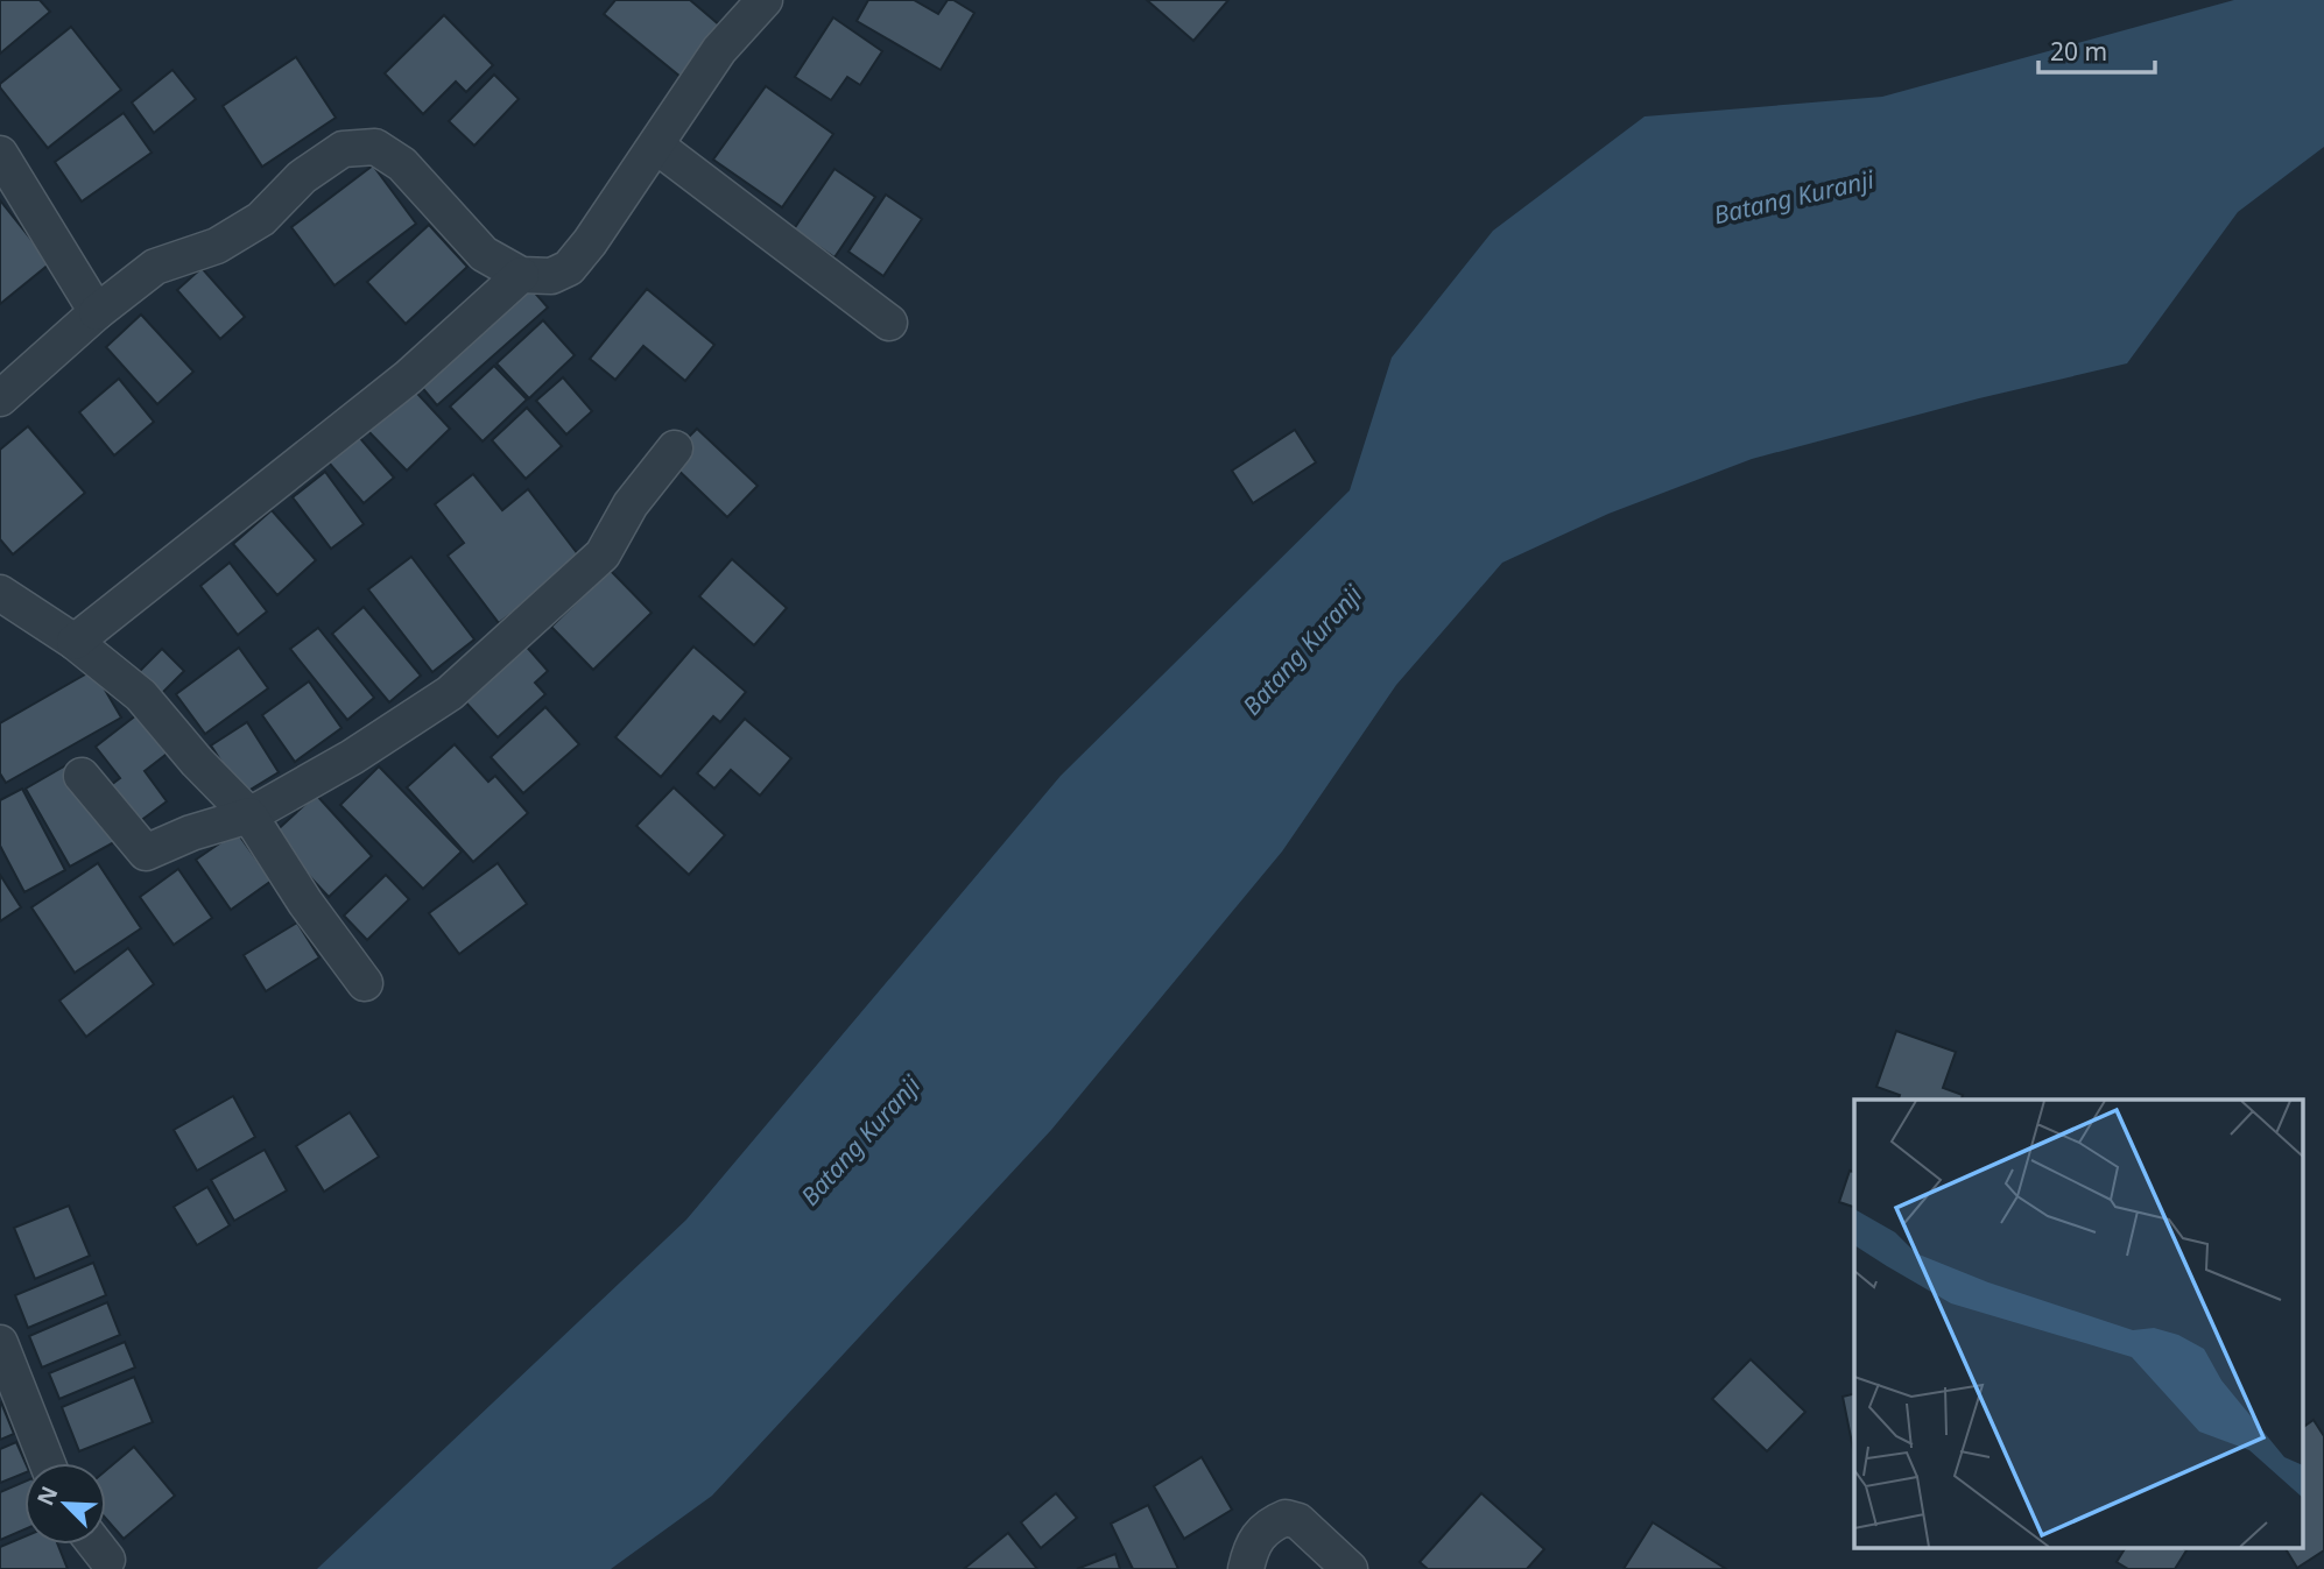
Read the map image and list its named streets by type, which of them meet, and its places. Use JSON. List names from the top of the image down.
{
  "water": ["Batang Kuranji"],
  "scale_bar": "20 m",
  "north": "top left"
}
